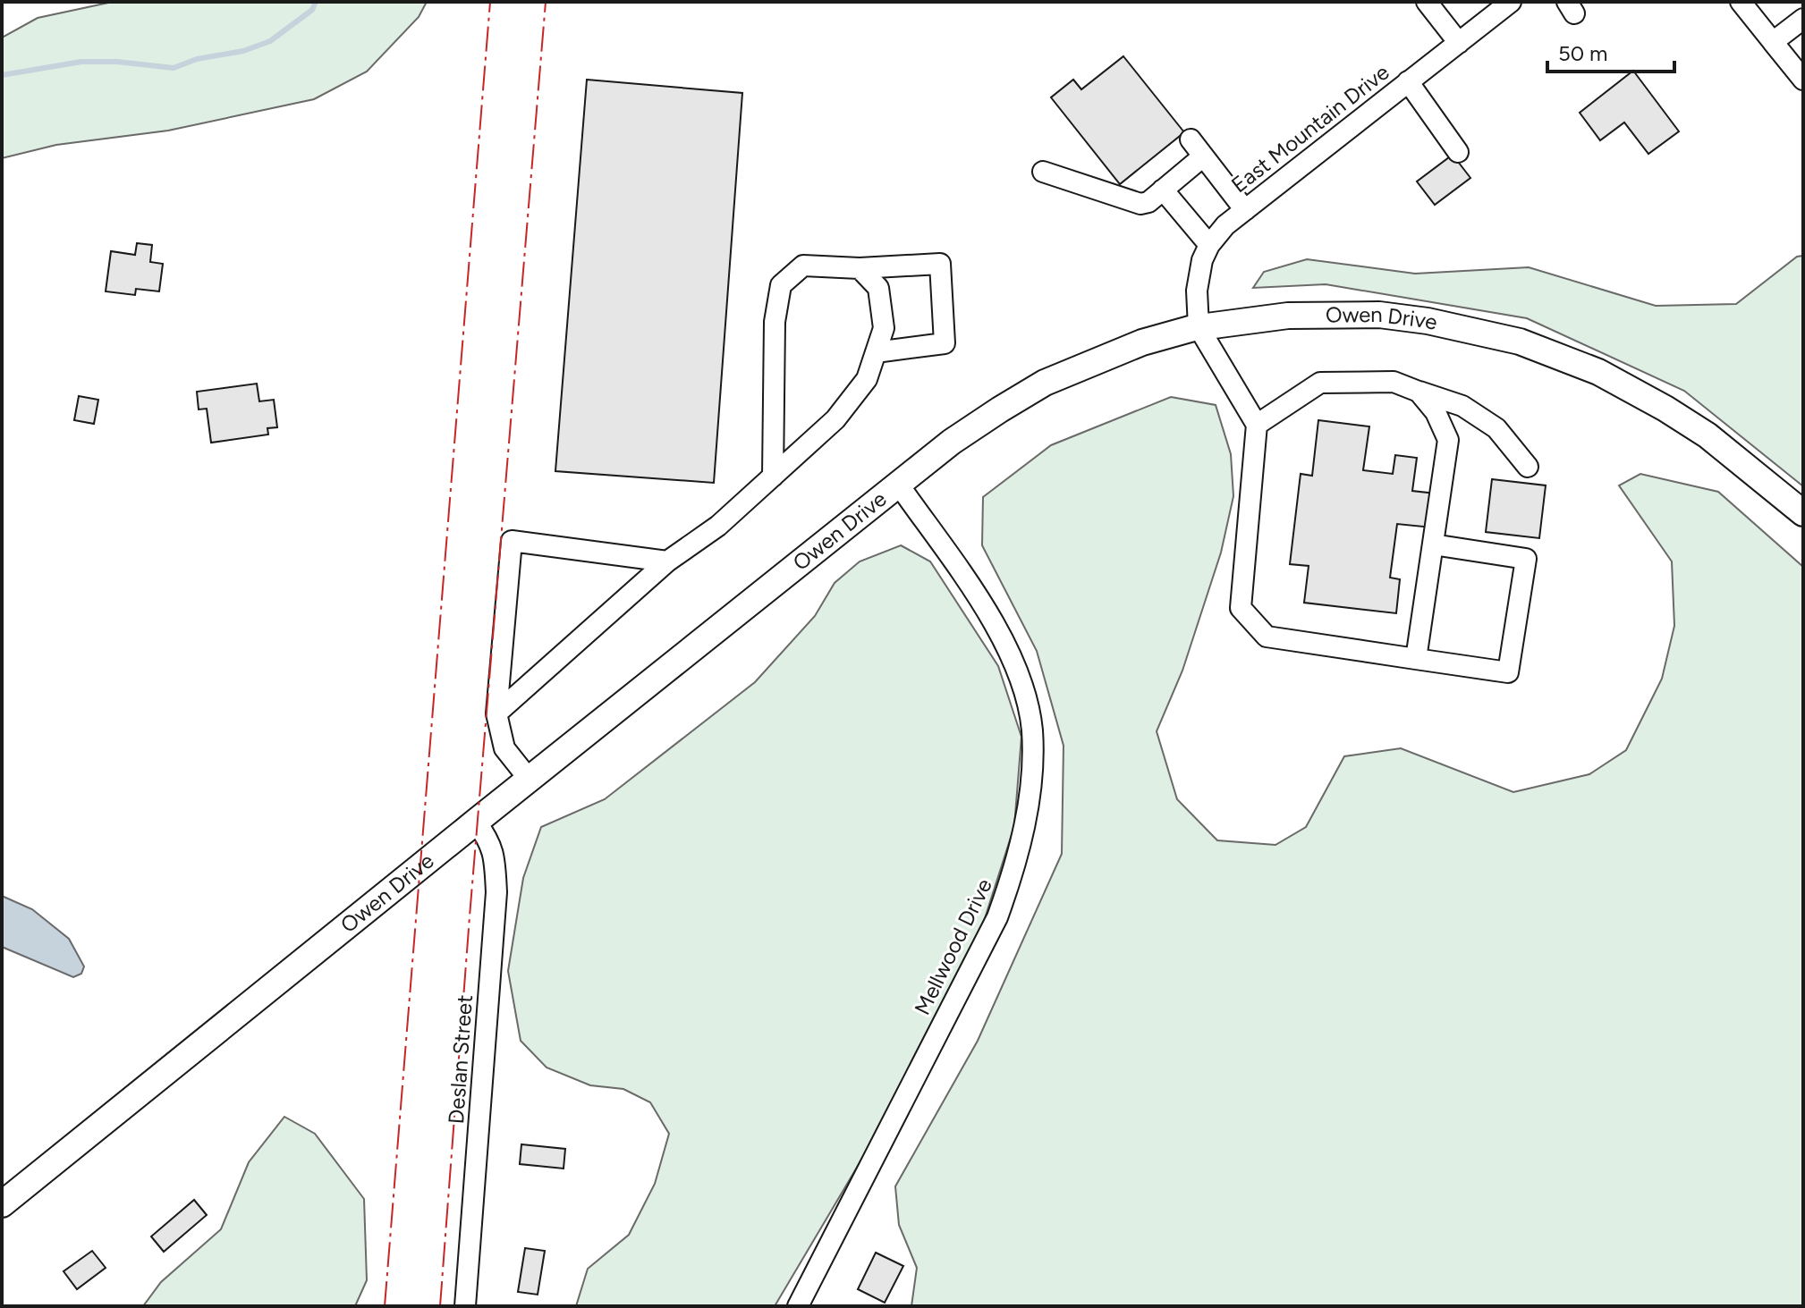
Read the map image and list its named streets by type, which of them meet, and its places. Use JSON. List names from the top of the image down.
{
  "streets": {
    "main road": ["Owen Drive"],
    "street": ["East Mountain Drive", "Mellwood Drive", "Deslan Street"]
  },
  "crossings": [
    ["East Mountain Drive", "Owen Drive"],
    ["Owen Drive", "Mellwood Drive"],
    ["Owen Drive", "Deslan Street"]
  ],
  "scale_bar": "50 m"
}
